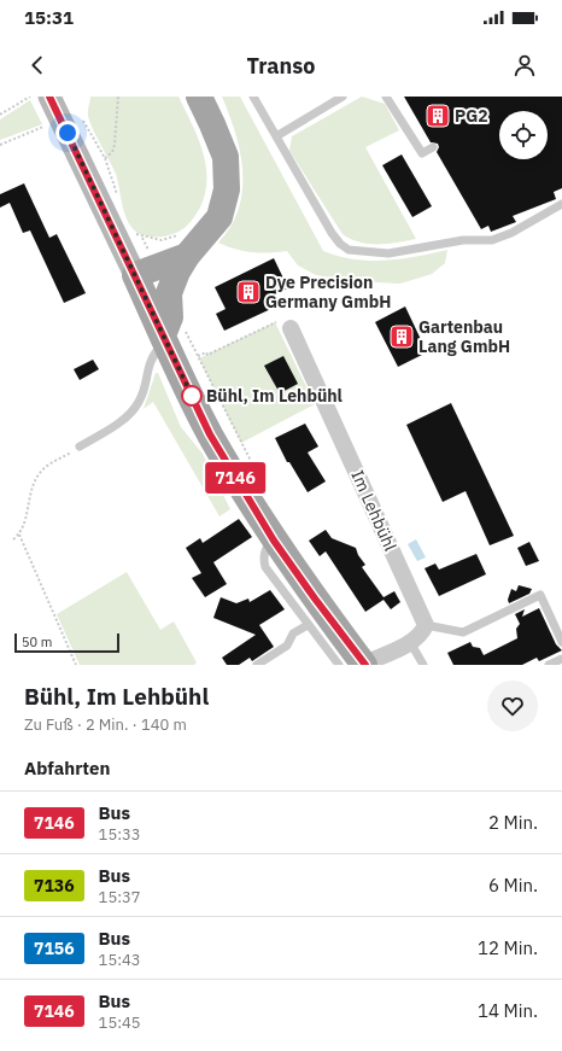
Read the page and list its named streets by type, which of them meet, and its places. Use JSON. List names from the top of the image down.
{
  "streets": {
    "street": ["Im Lehbühl"]
  },
  "places": {
    "building": ["PG2", "Dye Precision Germany GmbH", "Gartenbau Lang GmbH"],
    "other": ["Bühl, Im Lehbühl"]
  },
  "lines": ["bus line 7146"],
  "scale_bar": "50 m",
  "page": {
    "status": "15:31",
    "header": "Transo",
    "on_map": "7146",
    "scale": "50 m",
    "heading": [
      ["Bühl, Im Lehbühl", "Zu Fuß · 2 Min. · 140 m"],
      "Abfahrten"
    ],
    "list": [
      {
        "mark": "7146",
        "name": "Bus",
        "note": "15:33",
        "value": "2 Min."
      },
      {
        "mark": "7136",
        "name": "Bus",
        "note": "15:37",
        "value": "6 Min."
      },
      {
        "mark": "7156",
        "name": "Bus",
        "note": "15:43",
        "value": "12 Min."
      },
      {
        "mark": "7146",
        "name": "Bus",
        "note": "15:45",
        "value": "14 Min."
      }
    ]
  }
}
